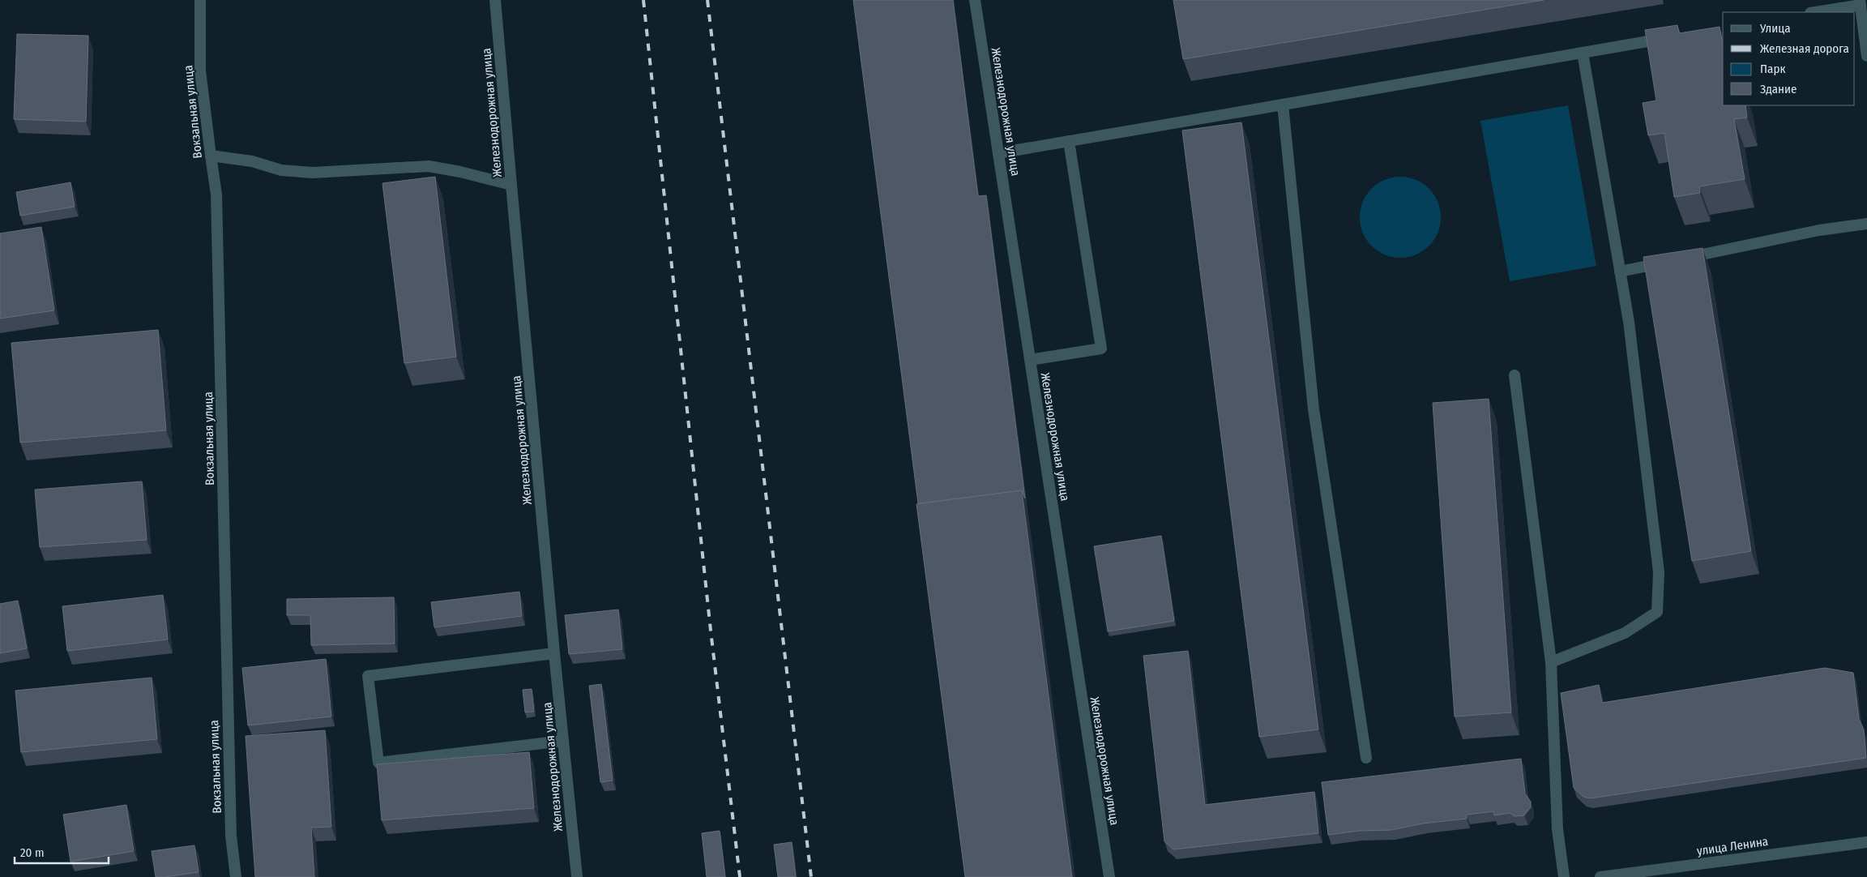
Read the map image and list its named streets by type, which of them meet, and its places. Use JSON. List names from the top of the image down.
{
  "streets": {
    "street": ["Вокзальная улица", "Железнодорожная улица", "улица Ленина"]
  },
  "legend": [
    "Улица",
    "Железная дорога",
    "Парк",
    "Здание"
  ],
  "scale_bar": "20 m"
}
